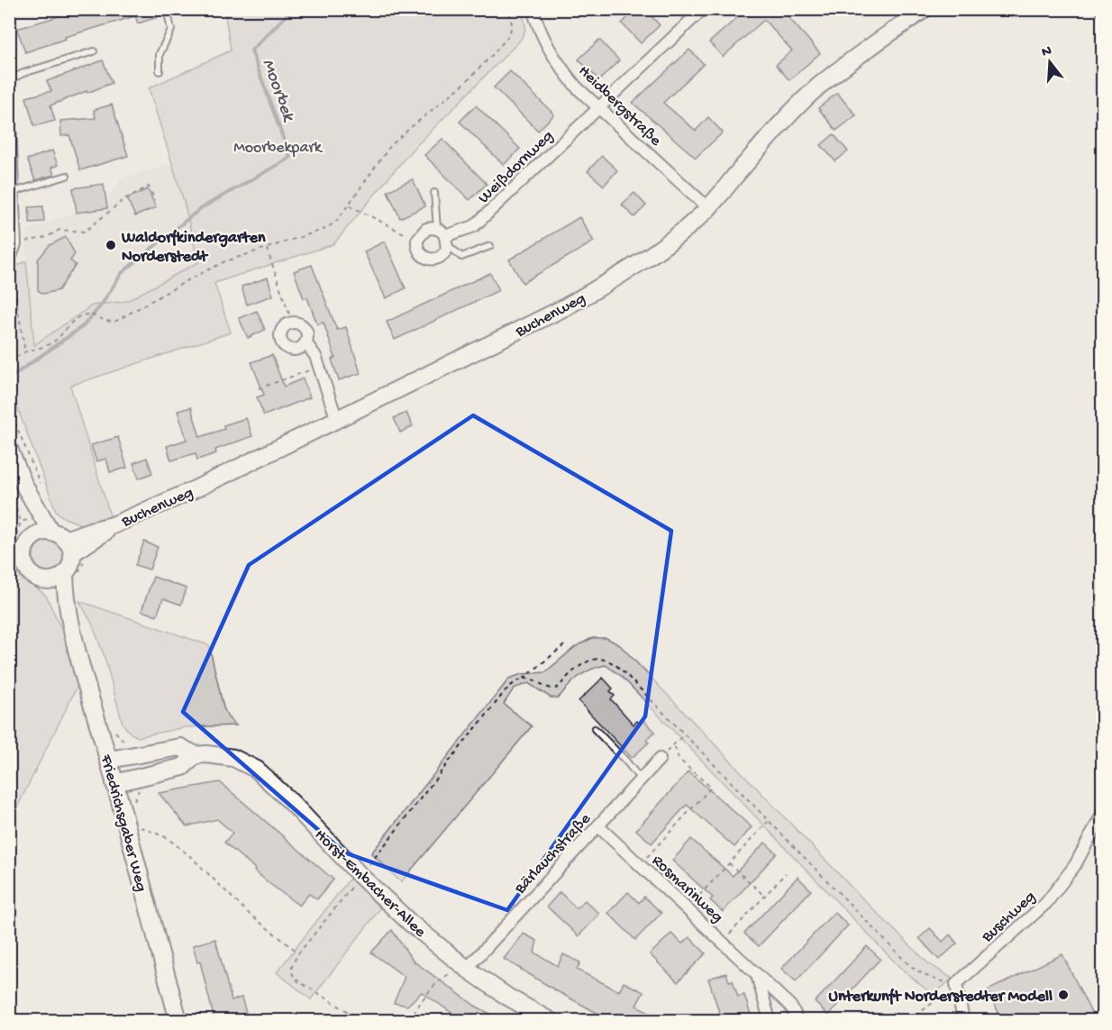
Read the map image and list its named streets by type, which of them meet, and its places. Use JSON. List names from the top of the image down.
{
  "streets": {
    "street": [
      "Heidbergstraße",
      "Weißdornweg",
      "Buchenweg",
      "Friedrichsgaber Weg",
      "Bärlauchstraße",
      "Horst-Embacher-Allee",
      "Rosmarinweg",
      "Buschweg"
    ]
  },
  "crossings": [
    ["Heidbergstraße", "Weißdornweg"],
    ["Heidbergstraße", "Buchenweg"],
    ["Buchenweg", "Friedrichsgaber Weg"],
    ["Friedrichsgaber Weg", "Horst-Embacher-Allee"],
    ["Bärlauchstraße", "Horst-Embacher-Allee"],
    ["Bärlauchstraße", "Rosmarinweg"]
  ],
  "water": ["Moorbek"],
  "parks": ["Moorbekpark"],
  "places": ["Waldorfkindergarten Norderstedt", "Unterkunft Norderstedter Modell"],
  "north": "top"
}
